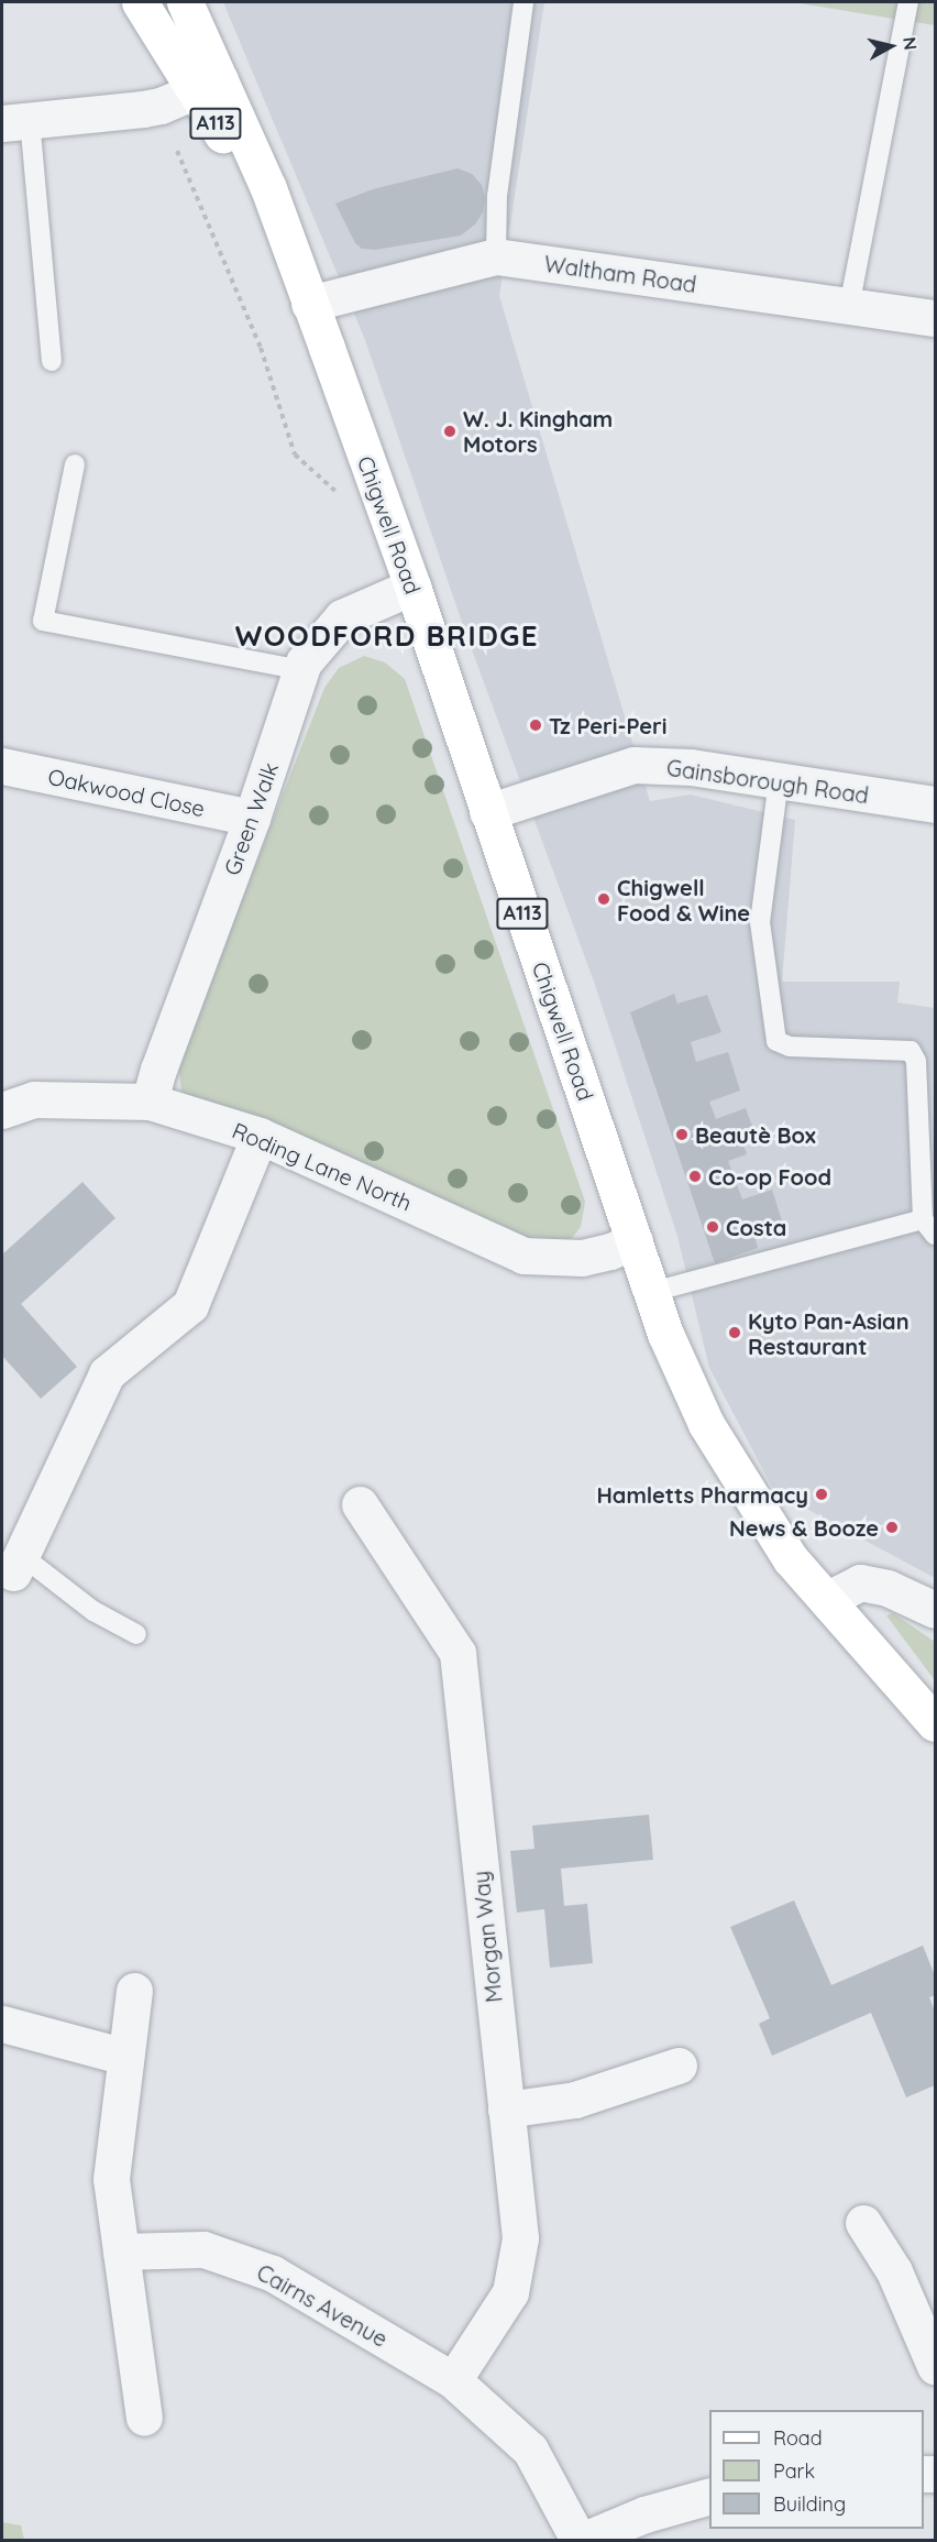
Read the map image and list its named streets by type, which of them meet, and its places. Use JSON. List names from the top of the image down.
{
  "streets": {
    "main road": ["A113", "Chigwell Road"],
    "street": [
      "Waltham Road",
      "Gainsborough Road",
      "Oakwood Close",
      "Green Walk",
      "Roding Lane North",
      "Morgan Way",
      "Cairns Avenue"
    ]
  },
  "crossings": [
    ["Waltham Road", "Chigwell Road"],
    ["Chigwell Road", "Gainsborough Road"],
    ["Chigwell Road", "Green Walk"],
    ["Chigwell Road", "Roding Lane North"],
    ["Oakwood Close", "Green Walk"],
    ["Green Walk", "Roding Lane North"],
    ["Morgan Way", "Cairns Avenue"]
  ],
  "districts": ["WOODFORD BRIDGE"],
  "places": [
    "W. J. Kingham Motors",
    "Tz Peri-Peri",
    "Chigwell Food & Wine",
    "Beautè Box",
    "Co-op Food",
    "Costa",
    "Kyto Pan-Asian Restaurant",
    "Hamletts Pharmacy",
    "News & Booze"
  ],
  "legend": ["Road", "Park", "Building"],
  "north": "right"
}
